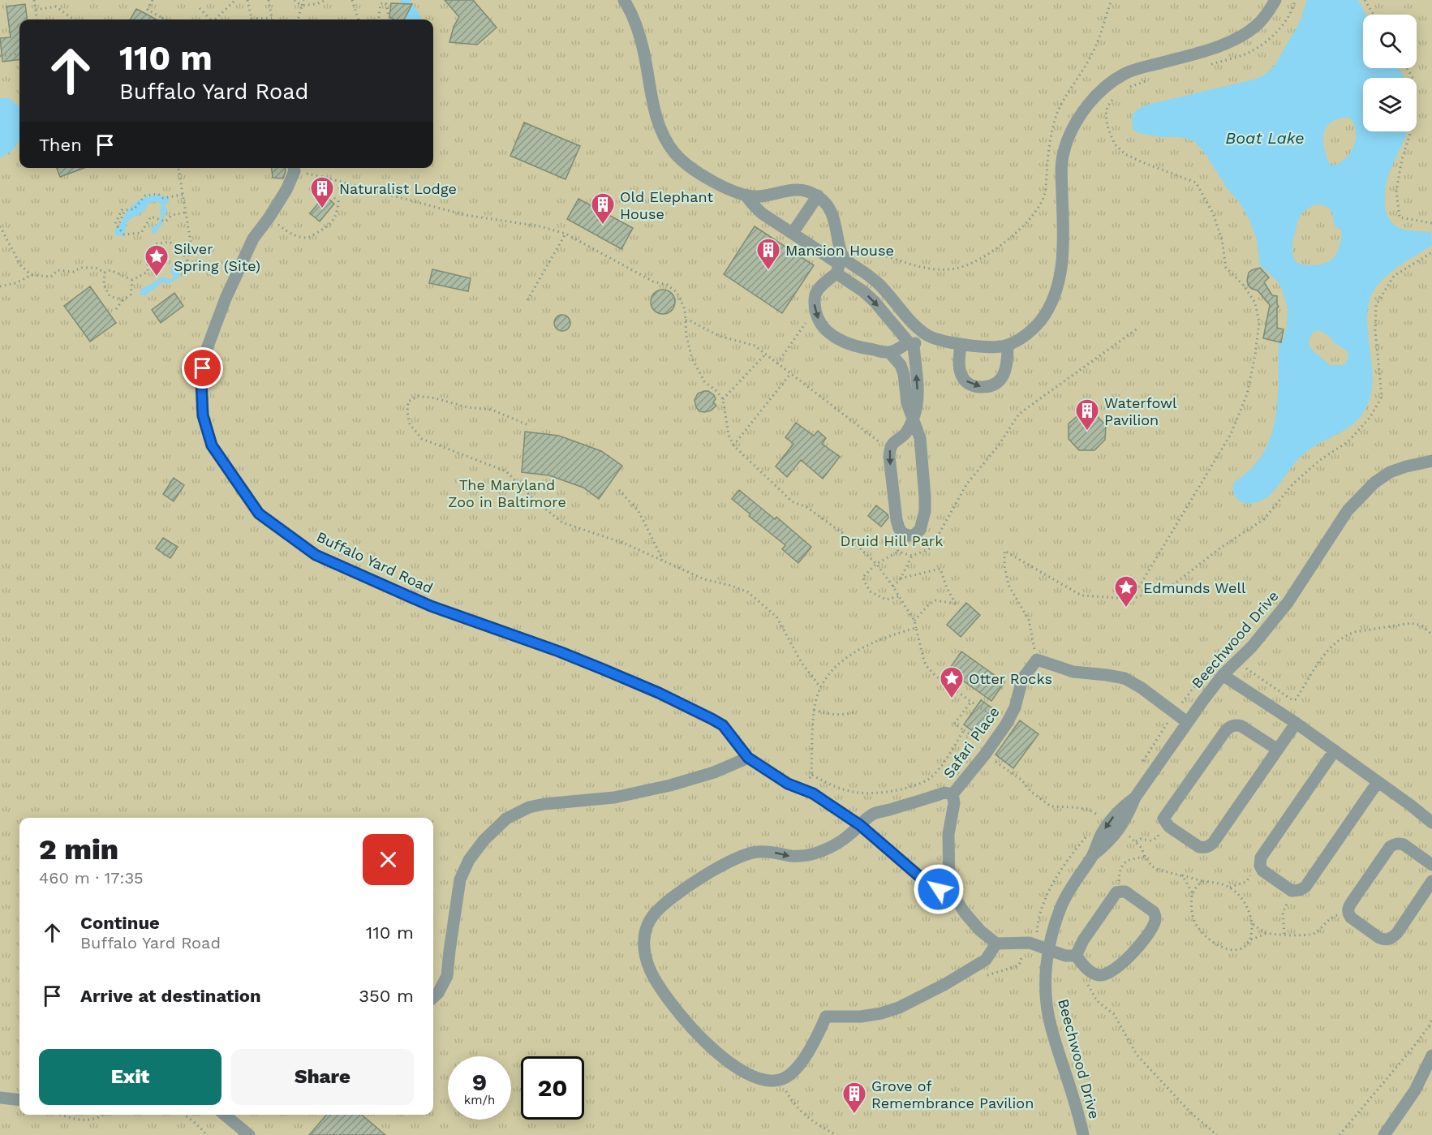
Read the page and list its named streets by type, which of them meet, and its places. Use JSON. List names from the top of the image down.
{
  "streets": {
    "street": ["Buffalo Yard Road", "Beechwood Drive", "Safari Place"]
  },
  "crossings": [
    ["Buffalo Yard Road", "Safari Place"]
  ],
  "water": ["Boat Lake"],
  "parks": ["The Maryland Zoo in Baltimore", "Druid Hill Park"],
  "places": {
    "building": [
      "Naturalist Lodge",
      "Old Elephant House",
      "Mansion House",
      "Waterfowl Pavilion",
      "Grove of Remembrance Pavilion"
    ],
    "place": ["Silver Spring (Site)", "Edmunds Well", "Otter Rocks"]
  },
  "page": {
    "turn": ["110 m", "Buffalo Yard Road"],
    "then": "Then",
    "heading": ["2 min", "460 m · 17:35"],
    "list": [
      {
        "name": "Continue",
        "note": "Buffalo Yard Road",
        "value": "110 m"
      },
      {
        "name": "Arrive at destination",
        "value": "350 m"
      }
    ],
    "buttons": ["Exit", "Share"],
    "speed": "9 km/h",
    "limit": "20"
  }
}
